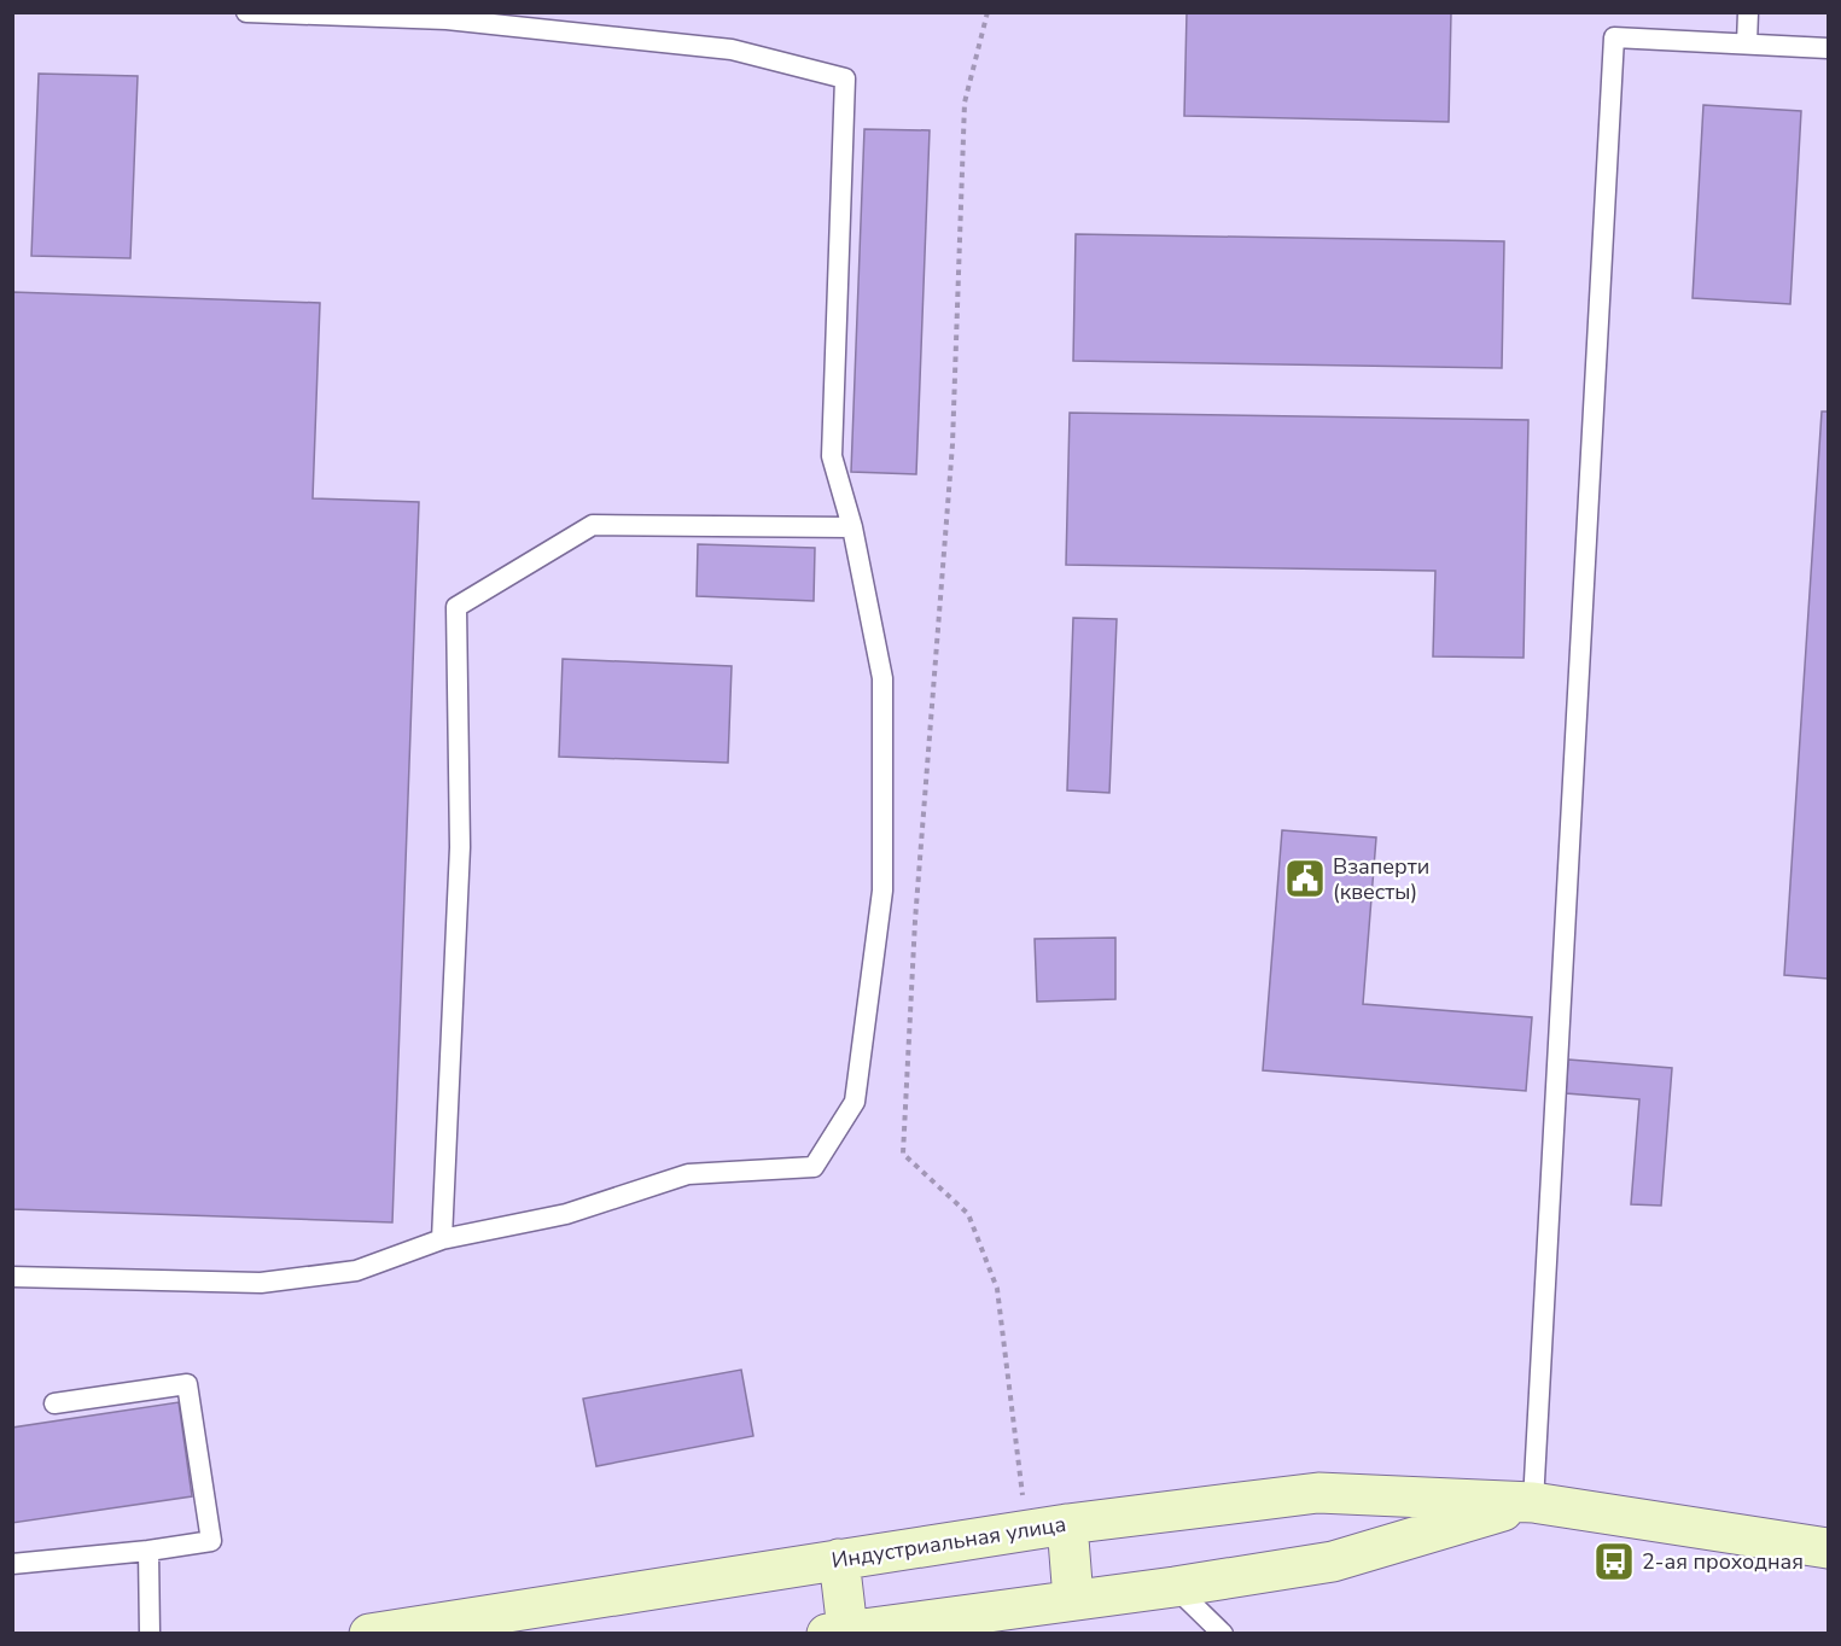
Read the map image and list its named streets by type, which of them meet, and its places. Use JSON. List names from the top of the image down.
{
  "streets": {
    "street": ["Индустриальная улица"]
  },
  "places": {
    "public building": ["Взаперти (квесты)"],
    "bus stop": ["2-ая проходная"]
  }
}
